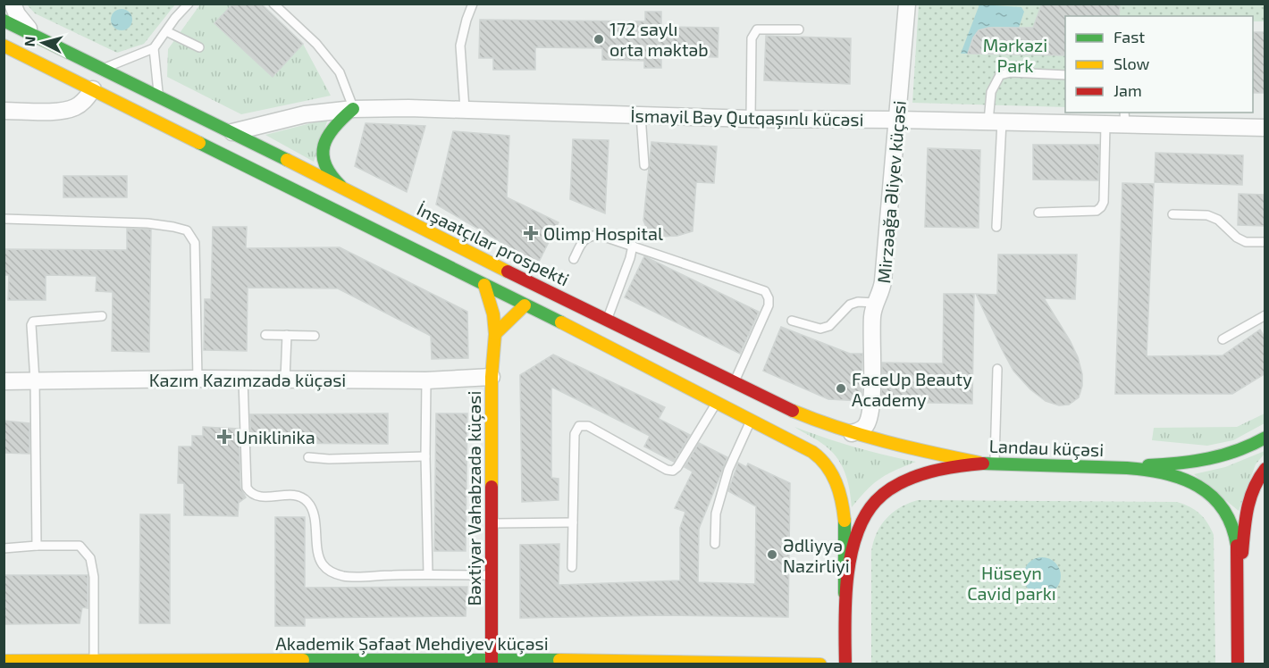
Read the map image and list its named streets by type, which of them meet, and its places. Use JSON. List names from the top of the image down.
{
  "streets": {
    "main road": [
      "İnşaatçılar prospekti",
      "Landau küçəsi",
      "Bəxtiyar Vahabzadə küçəsi",
      "Akademik Şəfaət Mehdiyev küçəsi"
    ],
    "street": ["İsmayil Bəy Qutqaşınlı kücəsi", "Mirzəağa Əliyev küçəsi", "Kazım Kazımzadə küçəsi"]
  },
  "crossings": [
    ["İsmayil Bəy Qutqaşınlı kücəsi", "Mirzəağa Əliyev küçəsi"],
    ["İsmayil Bəy Qutqaşınlı kücəsi", "İnşaatçılar prospekti"],
    ["Mirzəağa Əliyev küçəsi", "İnşaatçılar prospekti"],
    ["İnşaatçılar prospekti", "Landau küçəsi"],
    ["Kazım Kazımzadə küçəsi", "Bəxtiyar Vahabzadə küçəsi"],
    ["Bəxtiyar Vahabzadə küçəsi", "Akademik Şəfaət Mehdiyev küçəsi"]
  ],
  "parks": ["Mərkəzi Park", "Hüseyn Cavid parkı"],
  "places": {
    "other": ["172 saylı orta məktəb", "FaceUp Beauty Academy", "Ədliyyə Nazirliyi"],
    "health": ["Olimp Hospital", "Uniklinika"]
  },
  "legend": ["Fast", "Slow", "Jam"],
  "north": "left"
}
